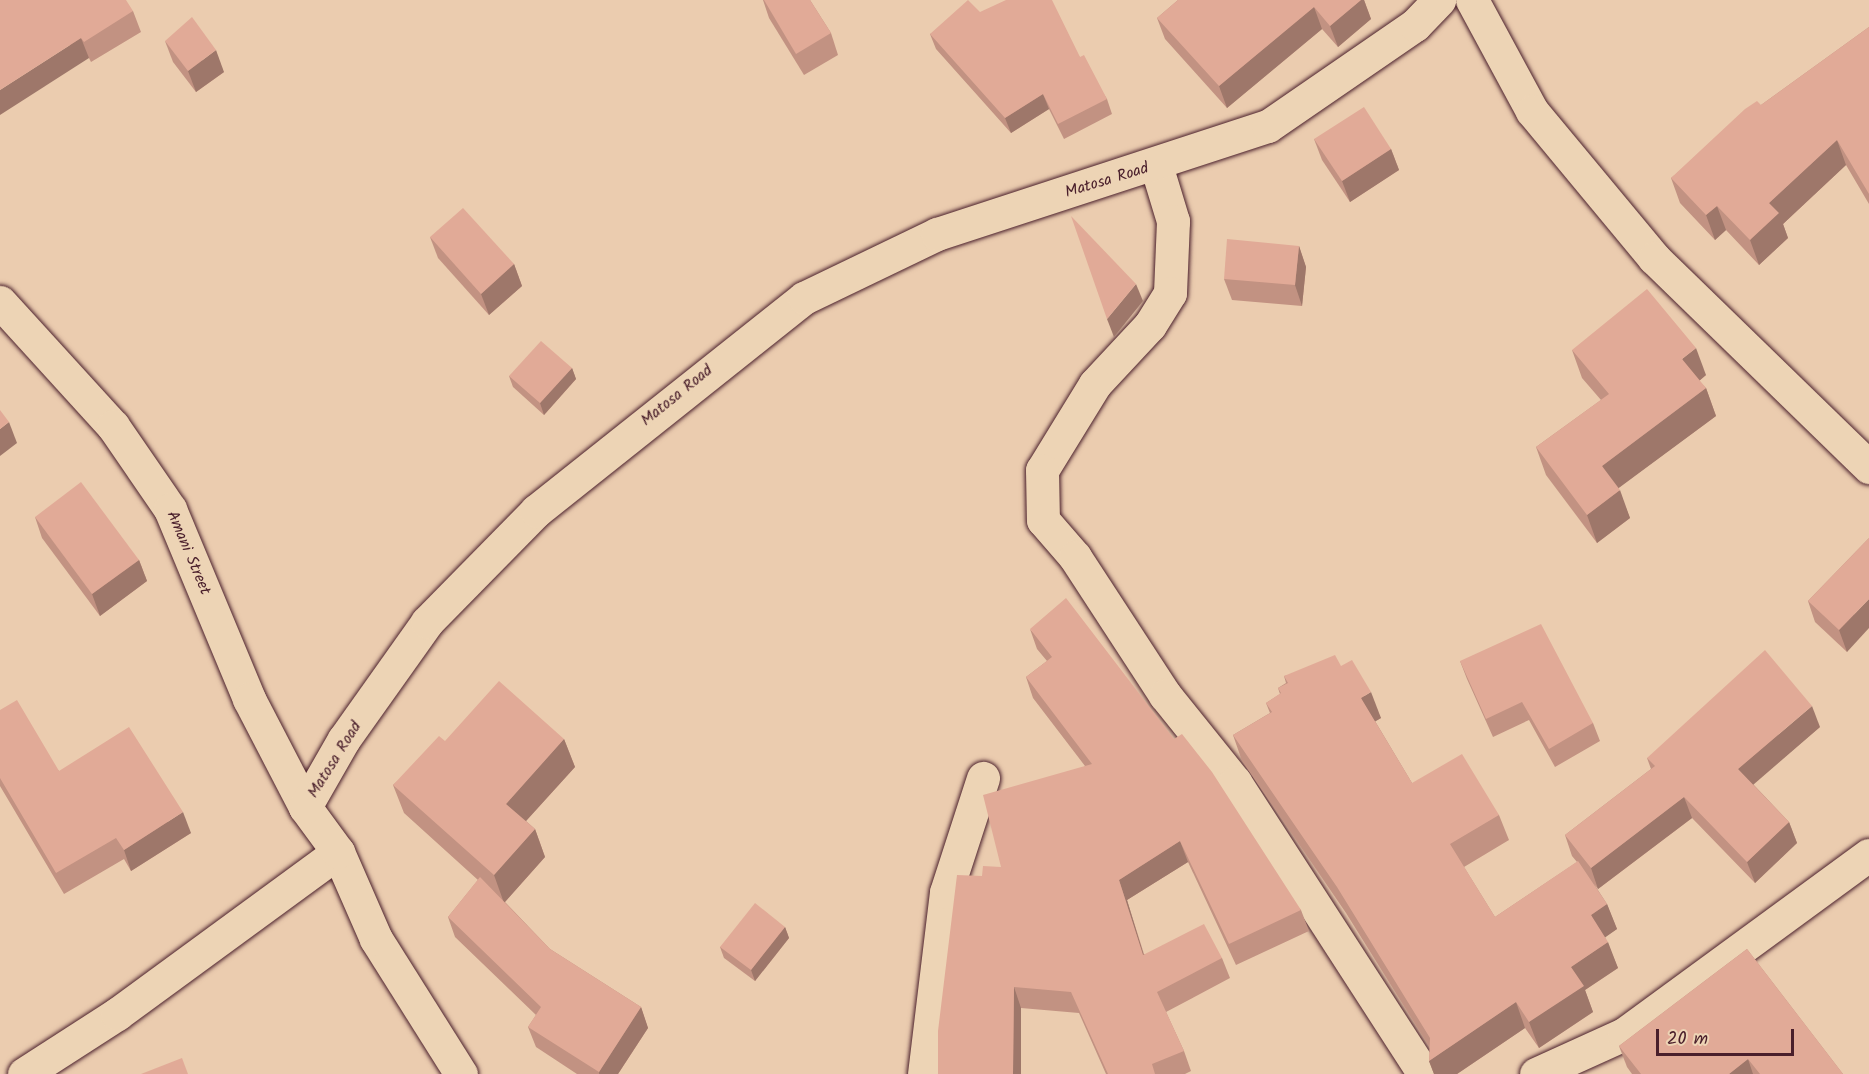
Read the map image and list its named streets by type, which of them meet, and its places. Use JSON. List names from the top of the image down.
{
  "streets": {
    "street": ["Matosa Road", "Amani Street"]
  },
  "crossings": [
    ["Matosa Road", "Amani Street"]
  ],
  "scale_bar": "20 m"
}
